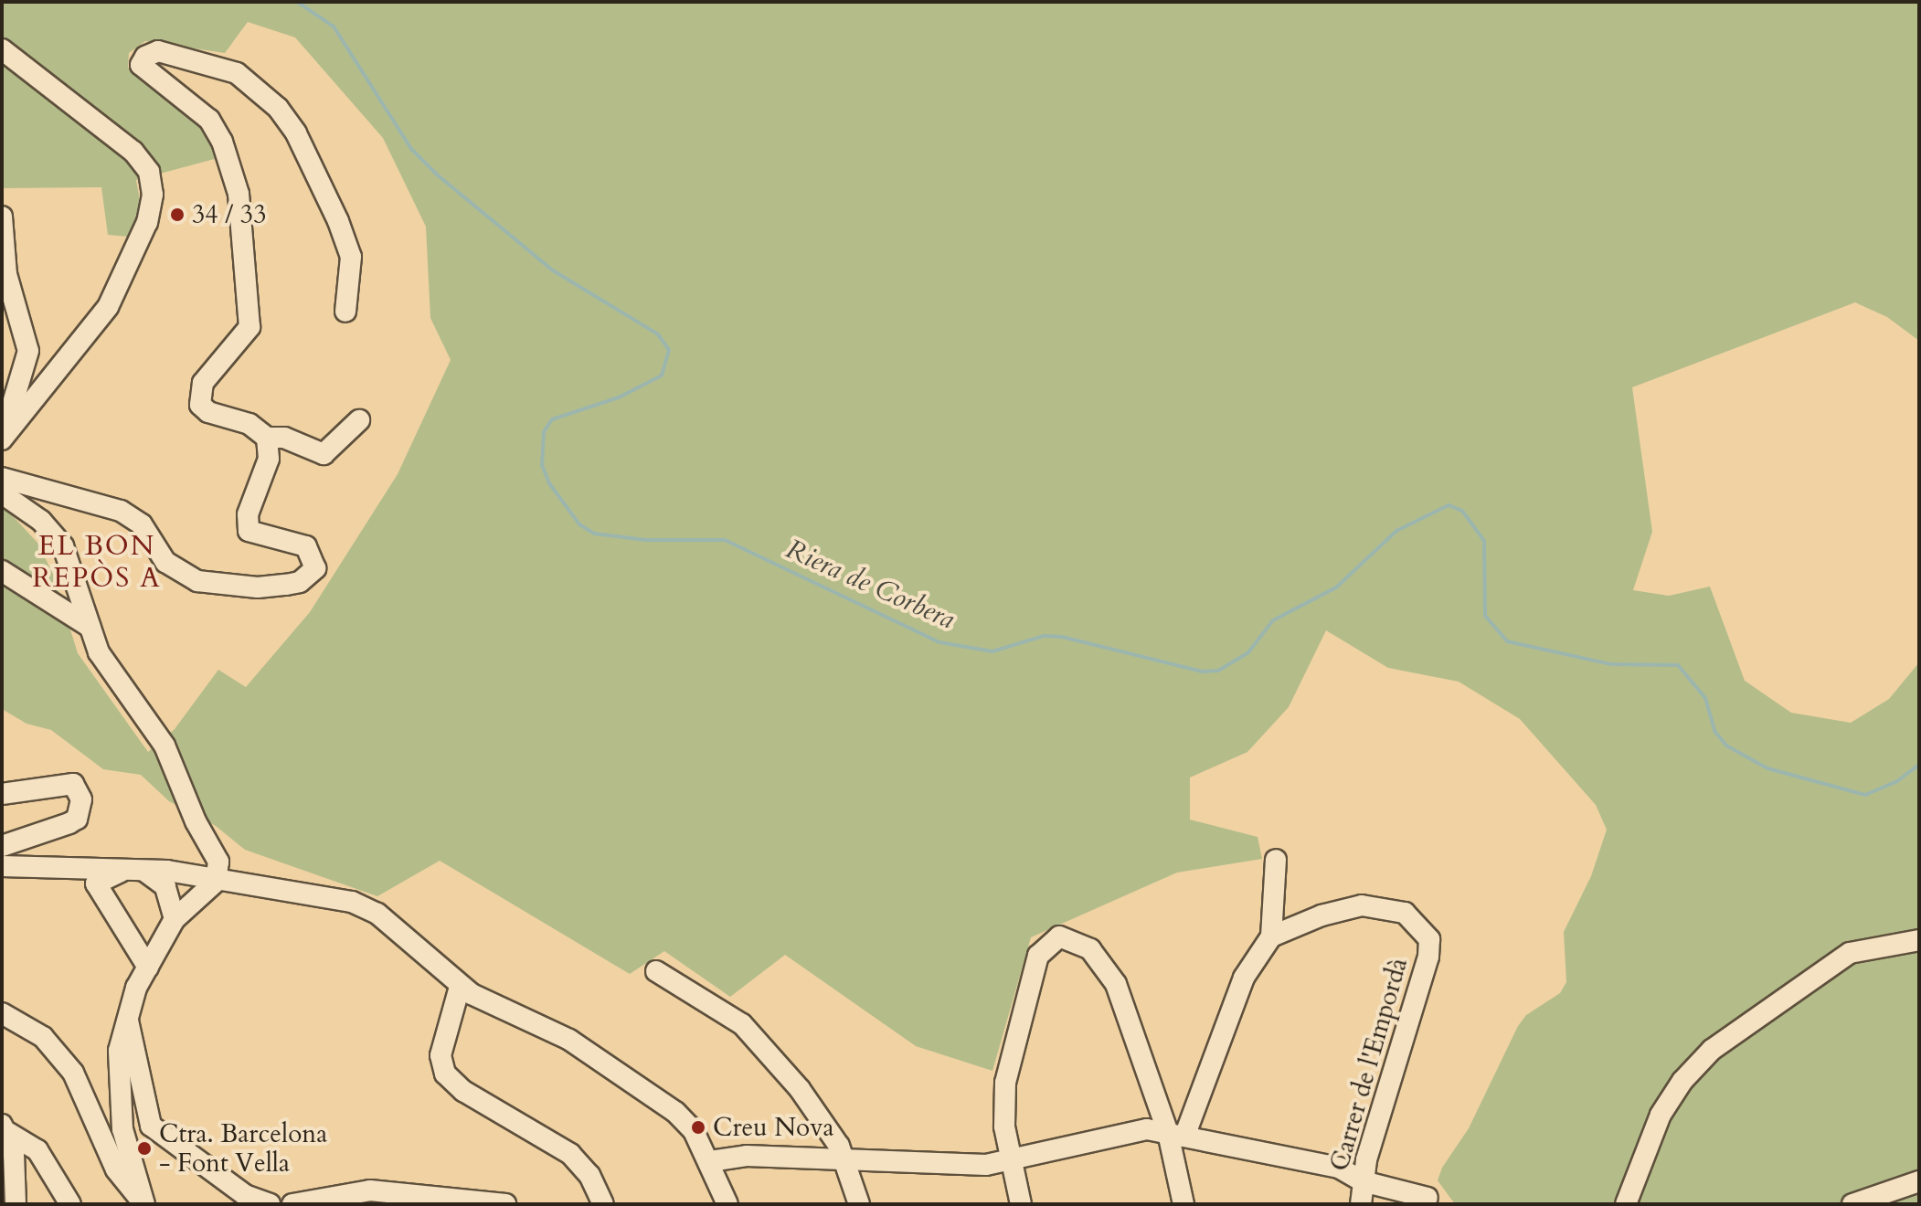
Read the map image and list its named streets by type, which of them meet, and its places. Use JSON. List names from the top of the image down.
{
  "streets": {
    "street": ["Carrer de l'Empordà"]
  },
  "districts": ["EL BON REPÒS A"],
  "water": ["Riera de Corbera"],
  "places": ["34 / 33", "Creu Nova", "Ctra. Barcelona - Font Vella"]
}
